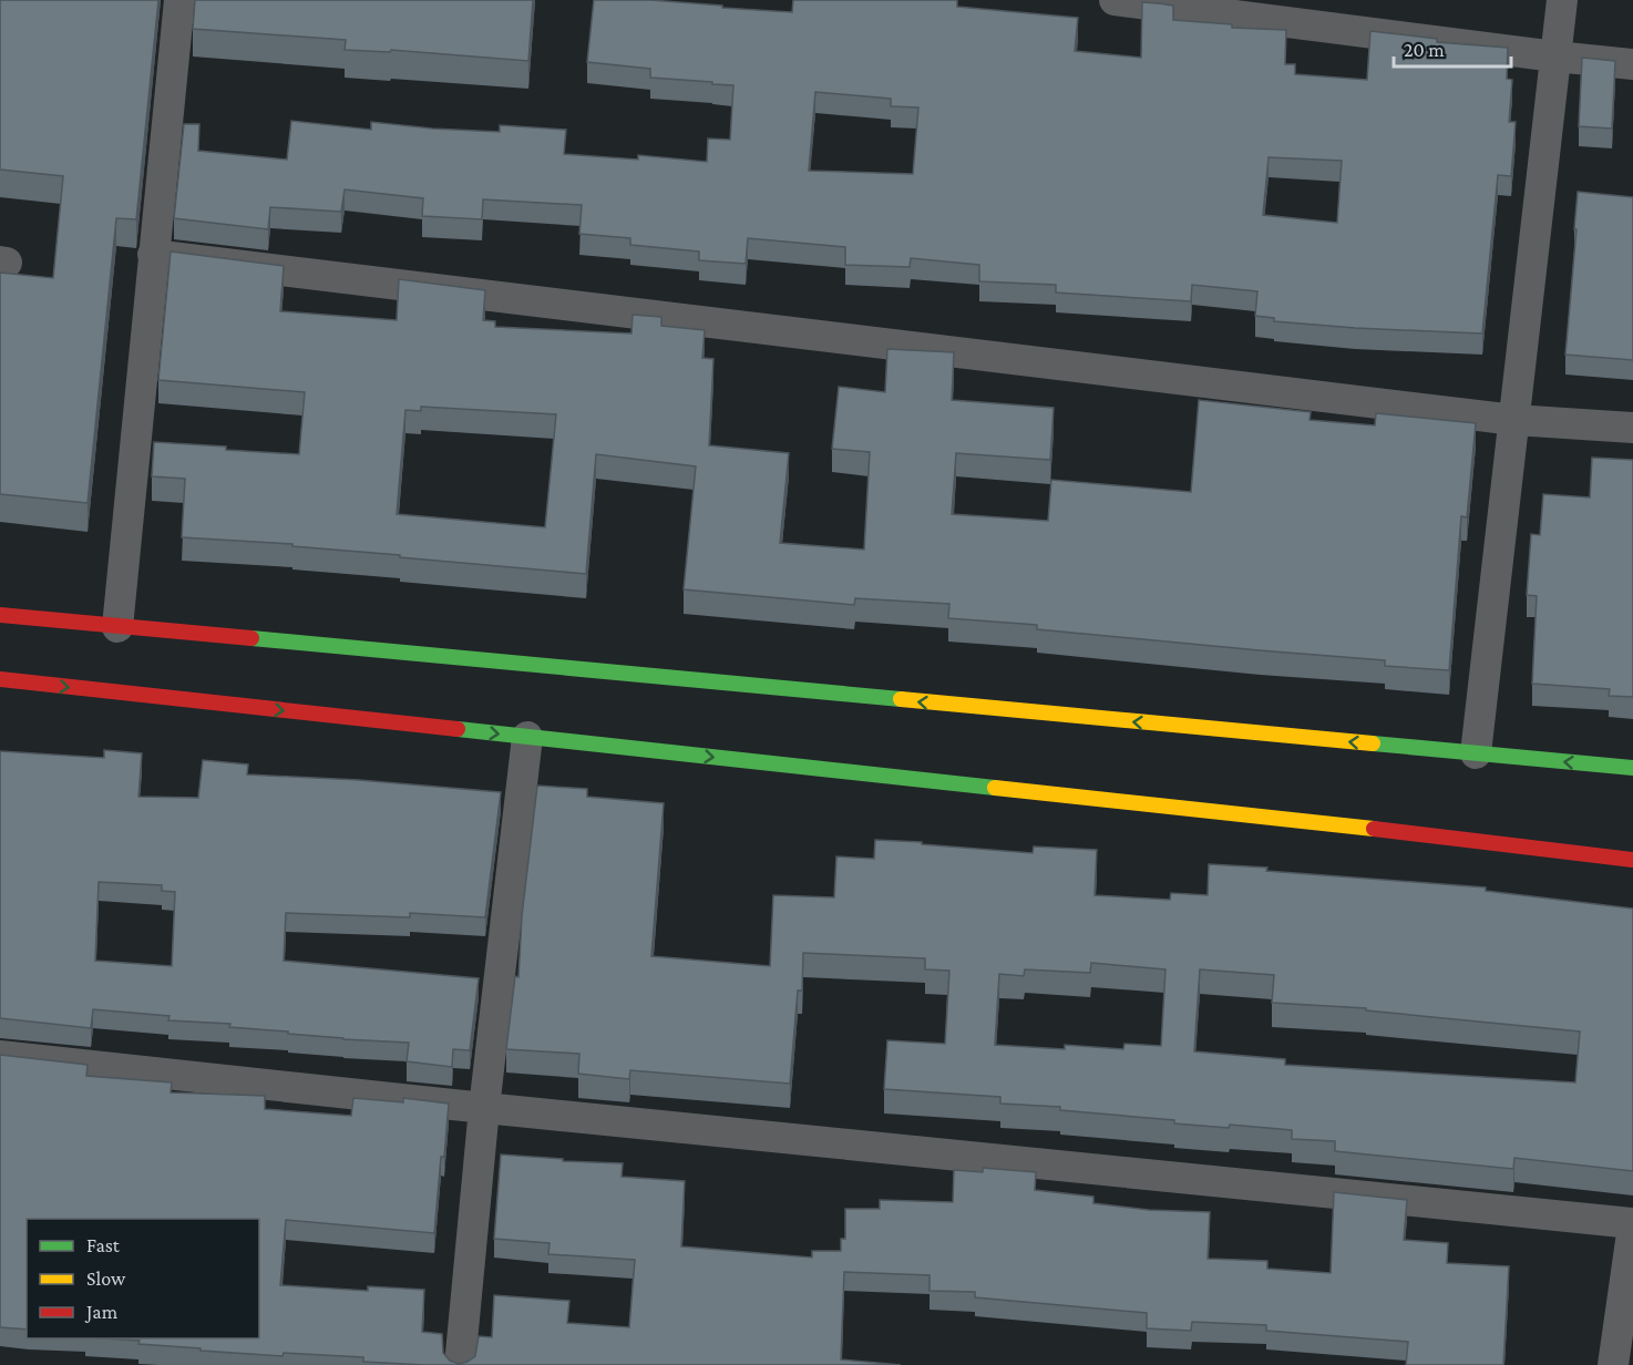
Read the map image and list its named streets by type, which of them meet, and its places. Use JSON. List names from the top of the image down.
{
  "legend": ["Fast", "Slow", "Jam"],
  "scale_bar": "20 m"
}
